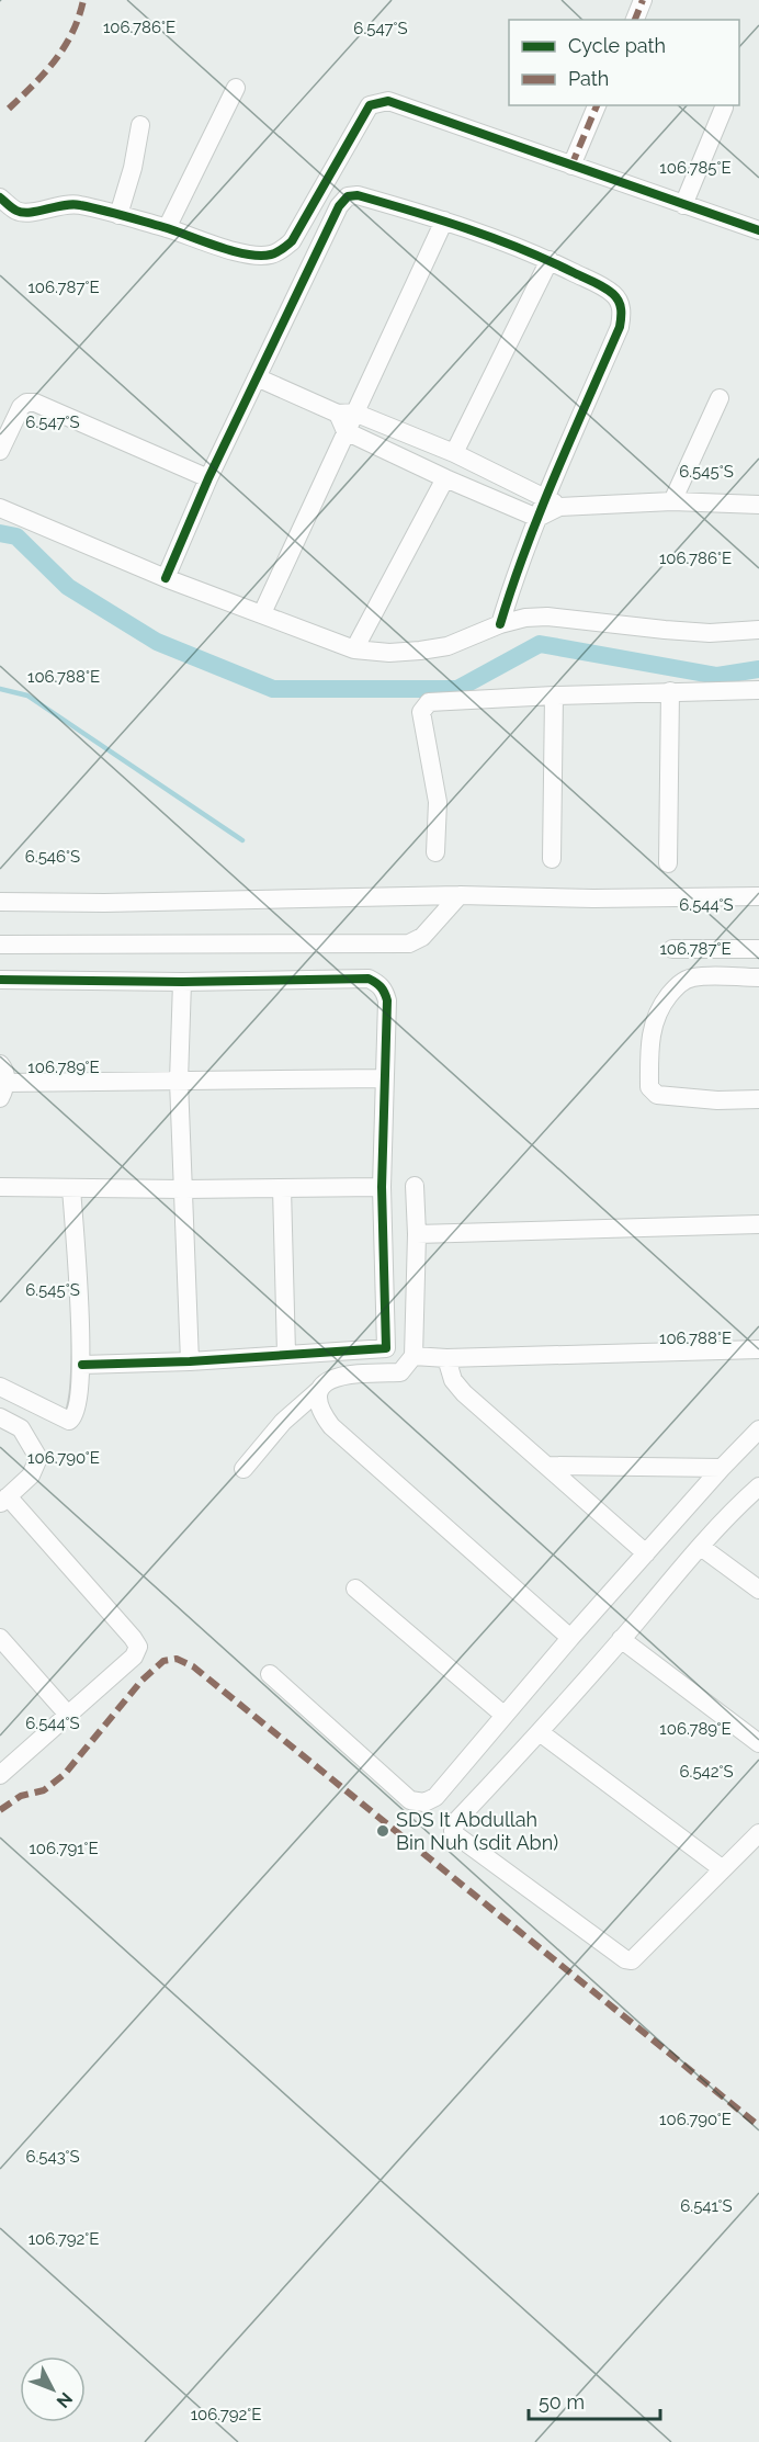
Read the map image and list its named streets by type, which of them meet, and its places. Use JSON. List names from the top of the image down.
{
  "places": ["SDS It Abdullah Bin Nuh (sdit Abn)"],
  "legend": ["Cycle path", "Path"],
  "scale_bar": "50 m",
  "north": "bottom right",
  "coordinates": [
    "106.786°E",
    "6.547°S",
    "106.785°E",
    "106.787°E",
    "6.545°S",
    "106.788°E",
    "6.546°S",
    "6.544°S",
    "106.789°E",
    "106.790°E",
    "6.542°S",
    "106.791°E",
    "6.543°S",
    "6.541°S",
    "106.792°E"
  ]
}
